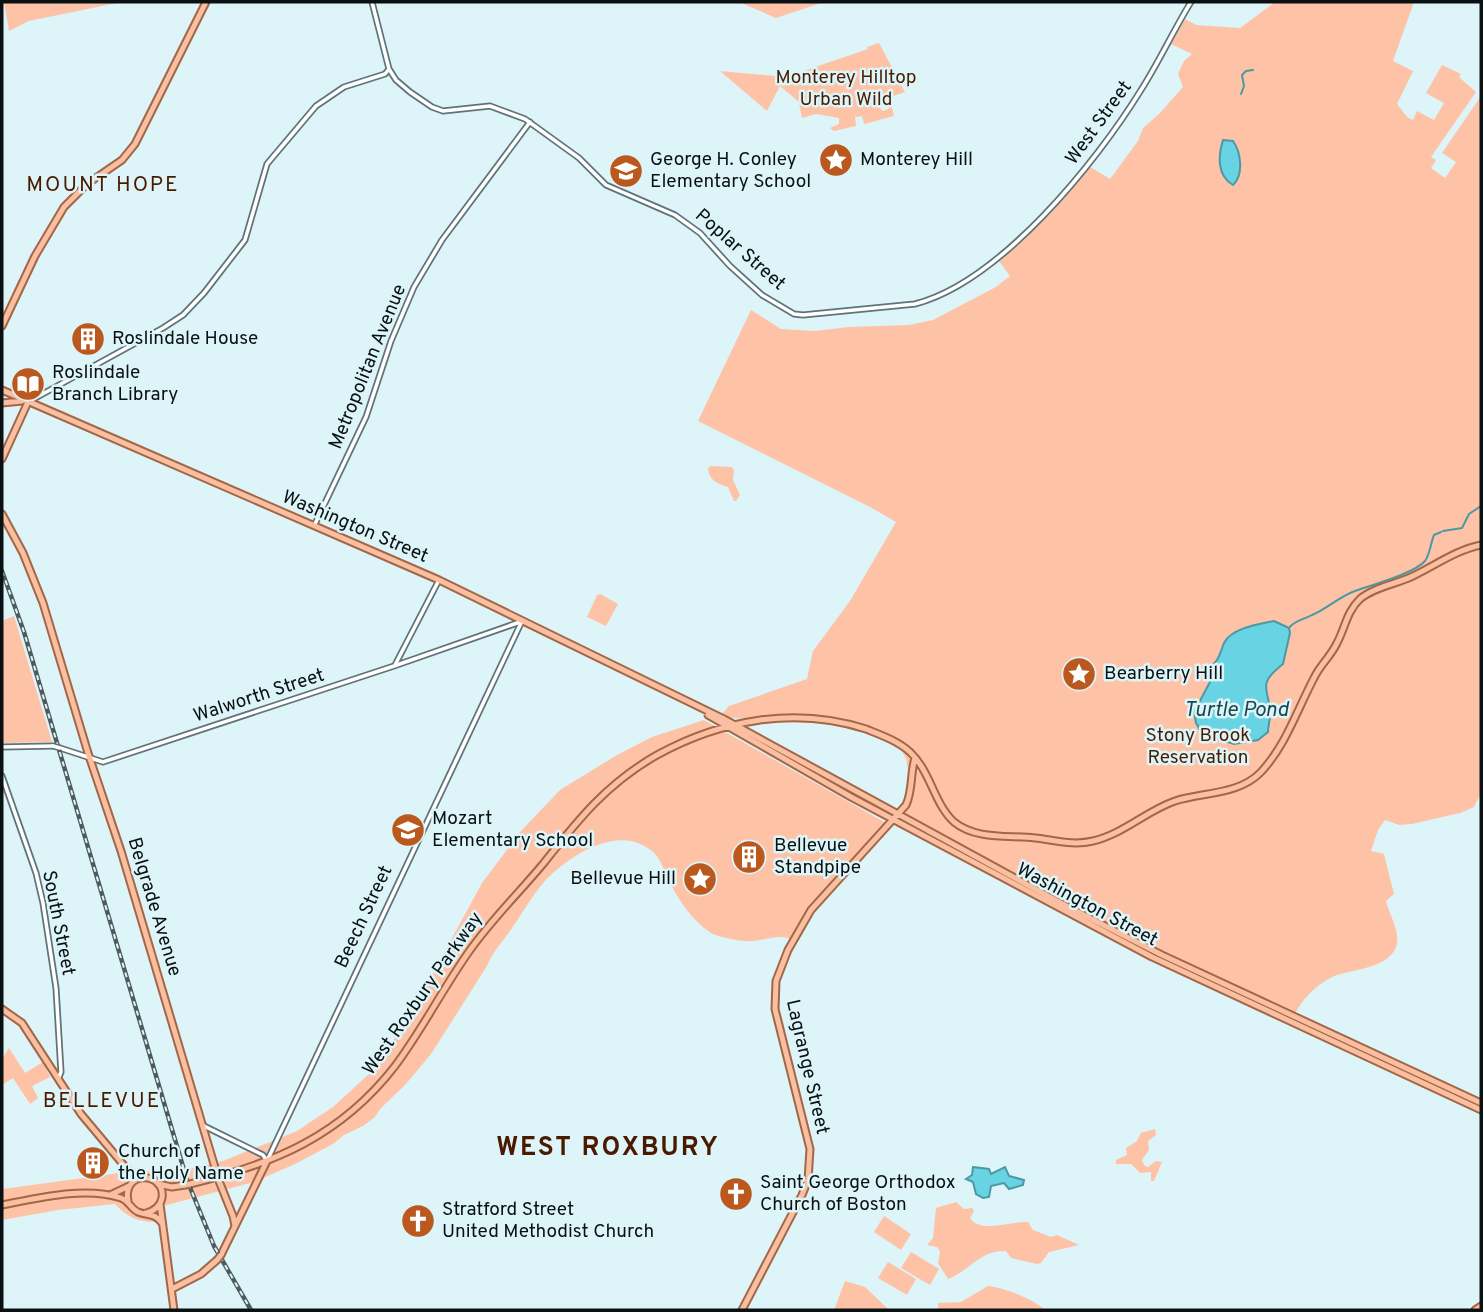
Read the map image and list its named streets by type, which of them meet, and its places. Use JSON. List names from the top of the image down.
{
  "streets": {
    "main road": [
      "Washington Street",
      "Belgrade Avenue",
      "Beech Street",
      "West Roxbury Parkway",
      "Lagrange Street"
    ],
    "street": [
      "West Street",
      "Poplar Street",
      "Metropolitan Avenue",
      "Walworth Street",
      "South Street"
    ]
  },
  "crossings": [
    ["West Street", "Poplar Street"],
    ["Poplar Street", "Metropolitan Avenue"],
    ["Metropolitan Avenue", "Washington Street"],
    ["Washington Street", "Walworth Street"],
    ["Washington Street", "Beech Street"],
    ["Washington Street", "West Roxbury Parkway"],
    ["Washington Street", "Lagrange Street"],
    ["Walworth Street", "Belgrade Avenue"],
    ["Walworth Street", "Beech Street"],
    ["Belgrade Avenue", "Beech Street"],
    ["Belgrade Avenue", "West Roxbury Parkway"],
    ["Beech Street", "West Roxbury Parkway"]
  ],
  "districts": ["MOUNT HOPE", "BELLEVUE", "WEST ROXBURY"],
  "water": ["Turtle Pond"],
  "parks": ["Monterey Hilltop Urban Wild", "Stony Brook Reservation"],
  "places": {
    "place": ["Monterey Hill", "Bearberry Hill", "Bellevue Hill"],
    "school or university": ["George H. Conley Elementary School", "Mozart Elementary School"],
    "building": ["Roslindale House", "Bellevue Standpipe", "Church of the Holy Name"],
    "library": ["Roslindale Branch Library"],
    "church": ["Saint George Orthodox Church of Boston", "Stratford Street United Methodist Church"]
  }
}
